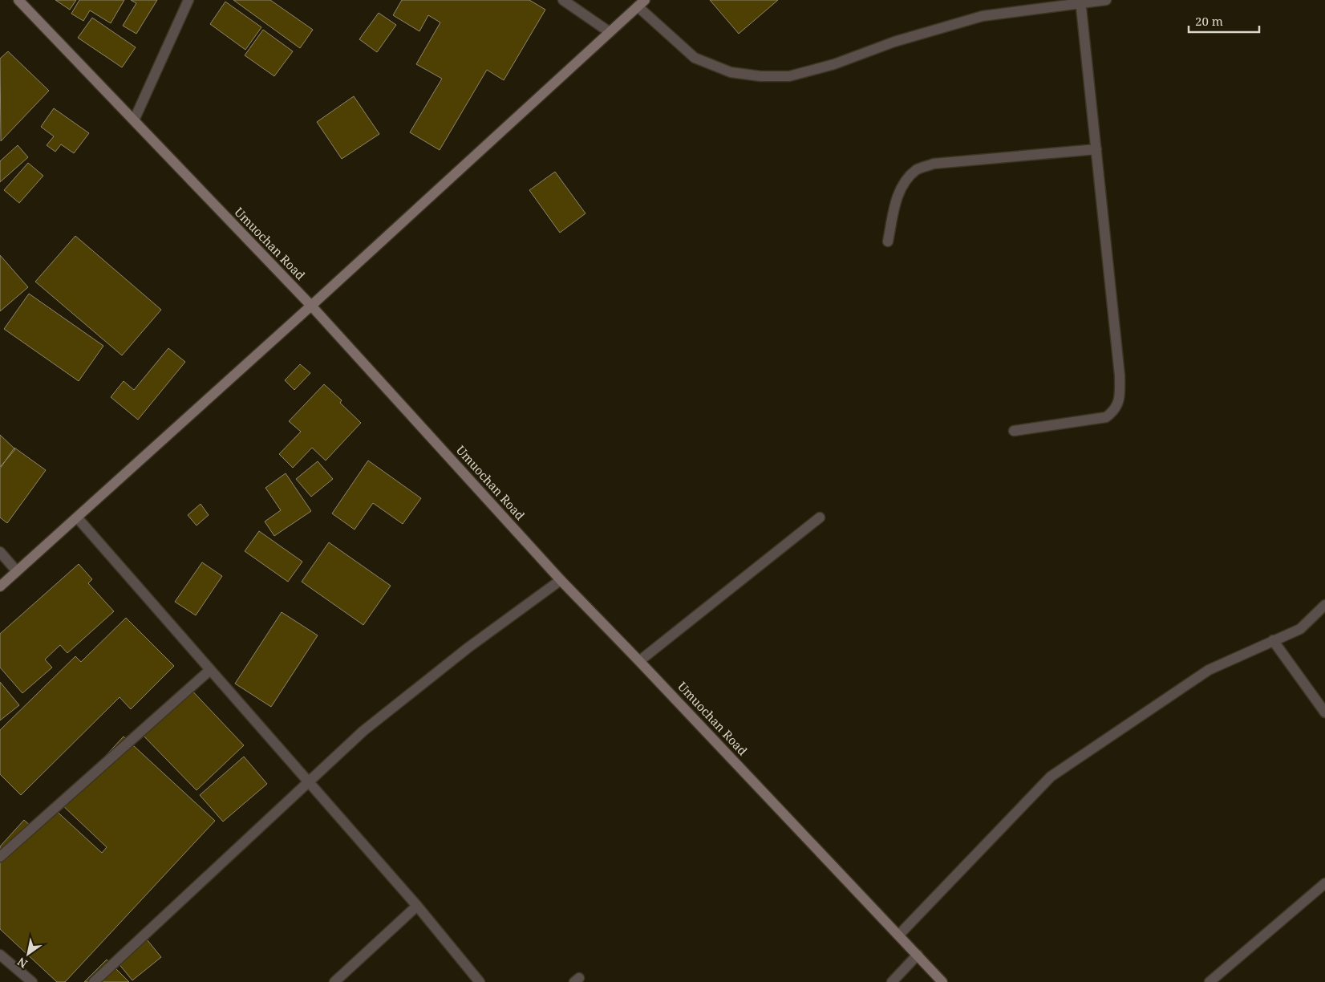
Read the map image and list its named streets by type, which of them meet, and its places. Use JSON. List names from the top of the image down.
{
  "streets": {
    "street": ["Umuochan Road"]
  },
  "scale_bar": "20 m",
  "north": "bottom left"
}
